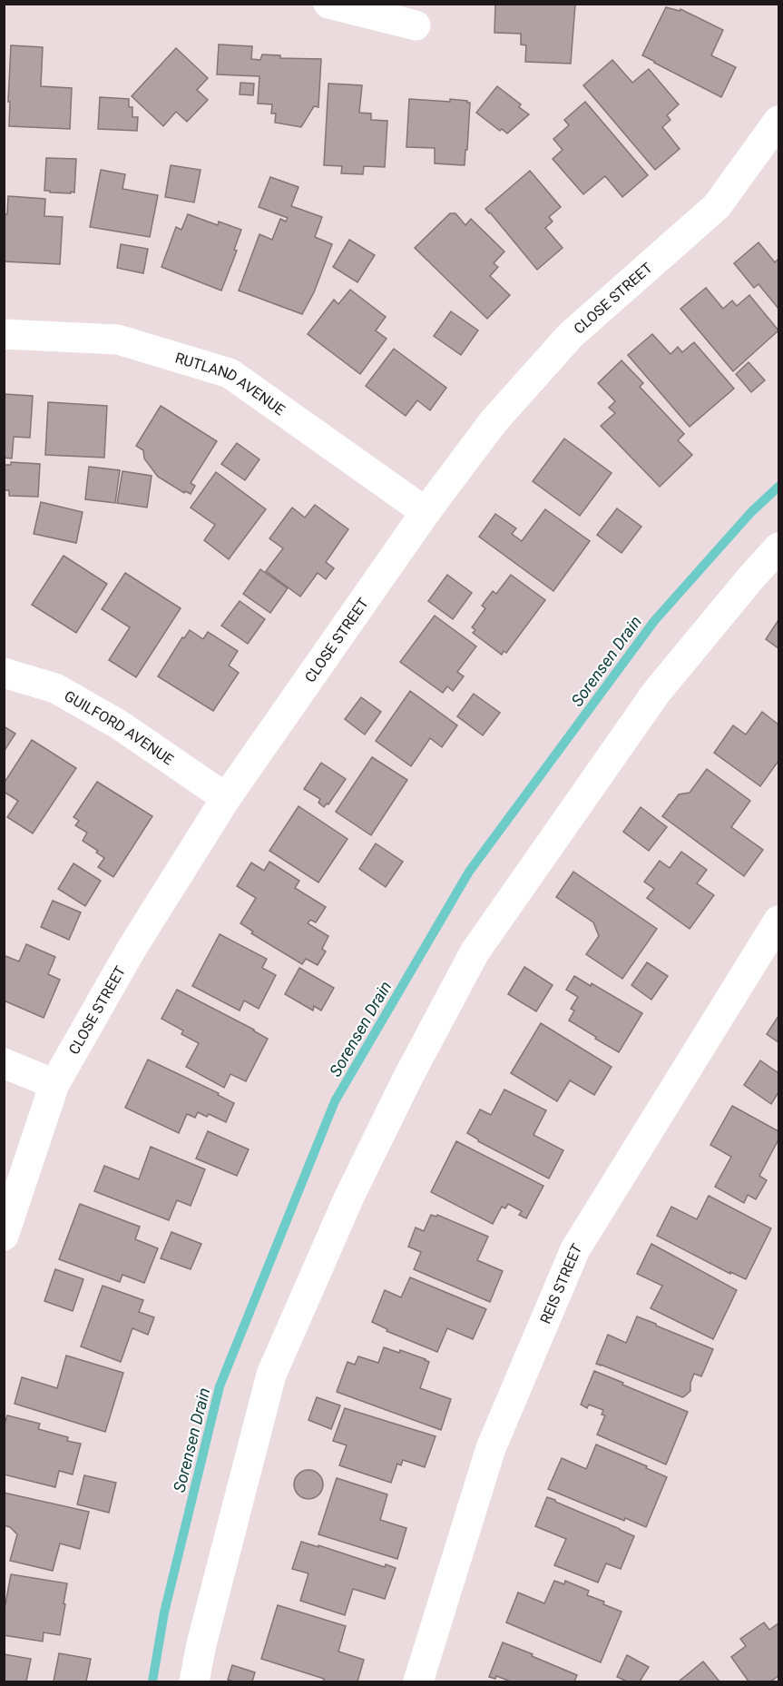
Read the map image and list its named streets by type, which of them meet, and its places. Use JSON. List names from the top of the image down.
{
  "streets": {
    "street": [
      "CLOSE STREET",
      "RUTLAND AVENUE",
      "GUILFORD AVENUE",
      "REIS STREET"
    ]
  },
  "crossings": [
    ["CLOSE STREET", "RUTLAND AVENUE"],
    ["CLOSE STREET", "GUILFORD AVENUE"]
  ],
  "water": ["Sorensen Drain"]
}
